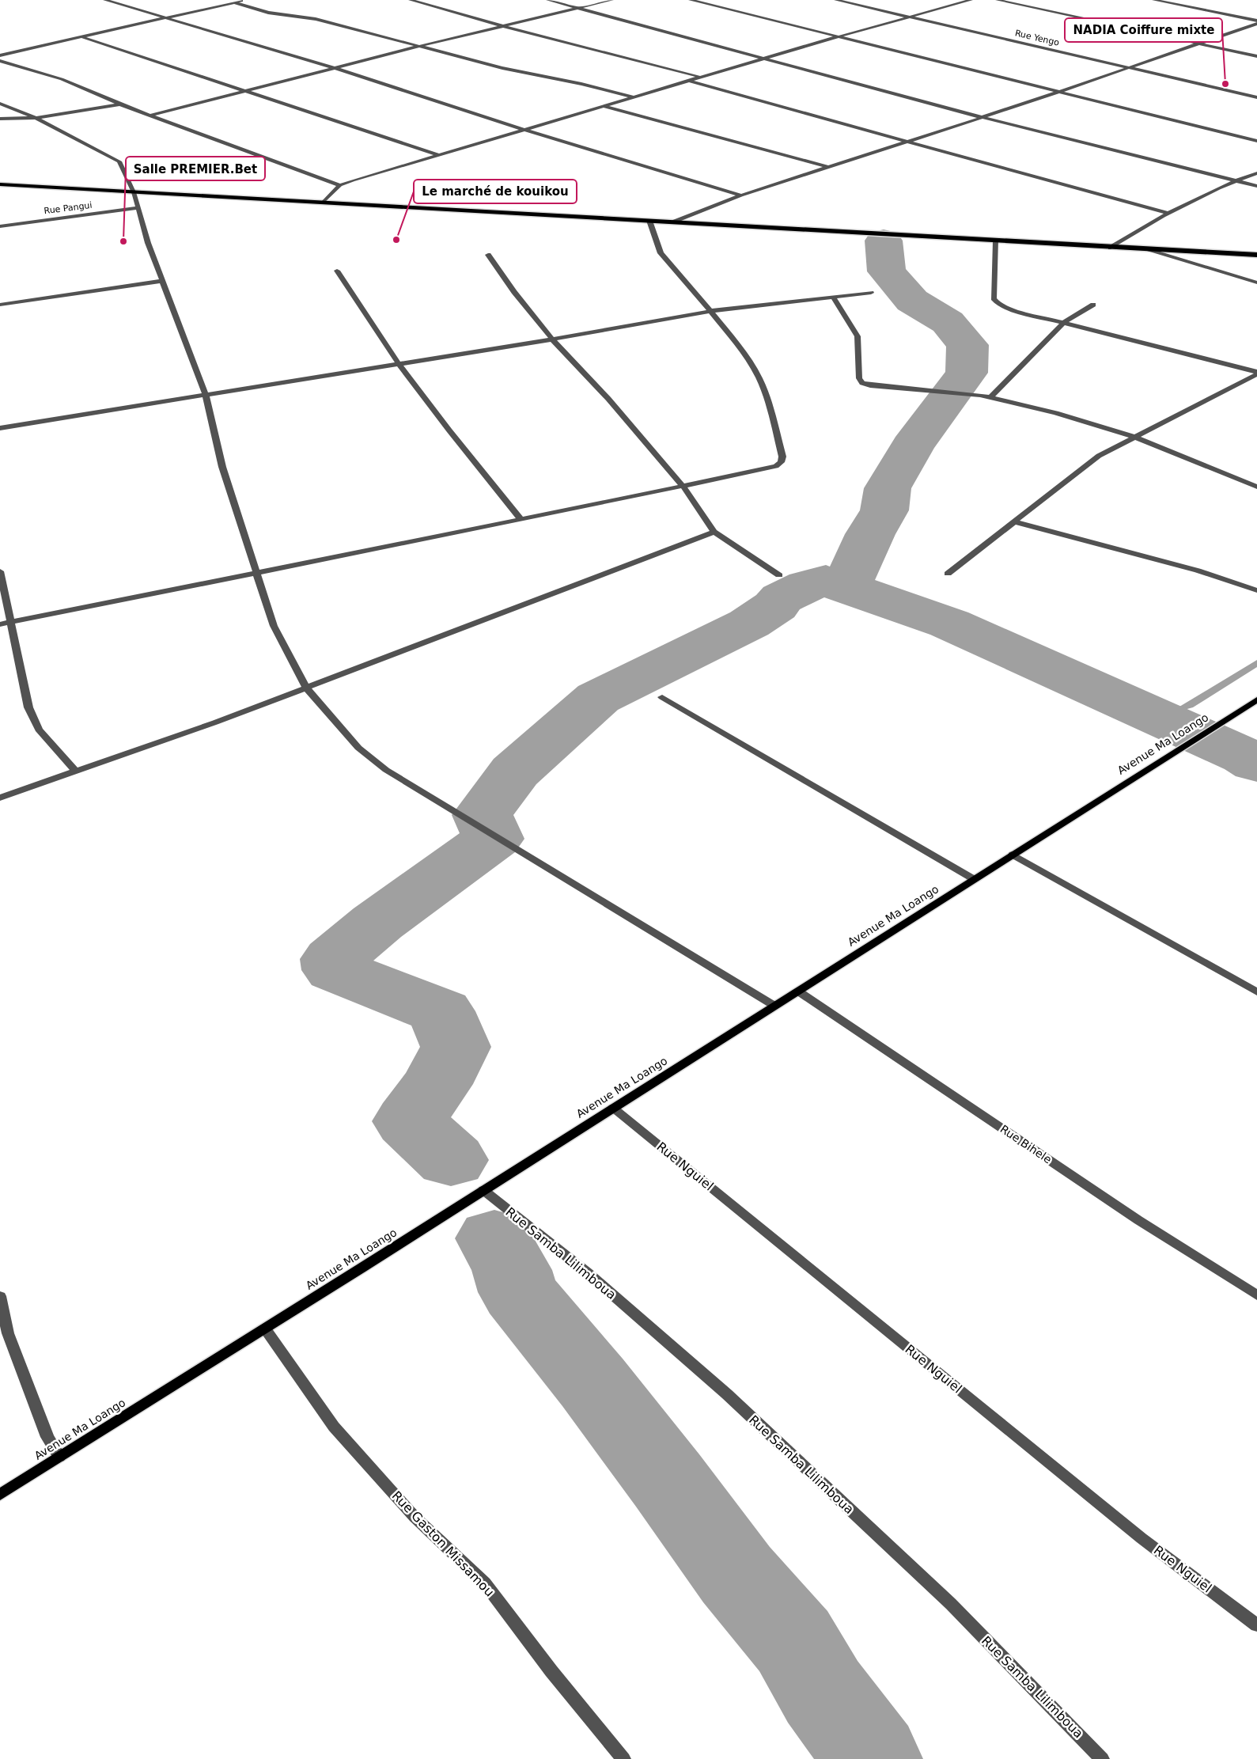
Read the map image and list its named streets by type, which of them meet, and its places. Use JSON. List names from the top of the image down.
{
  "streets": {
    "main road": ["Avenue Ma Loango"],
    "street": [
      "Rue Yengo",
      "Rue Pangui",
      "Rue Bihele",
      "Rue Nguiel",
      "Rue Samba Lilimboua",
      "Rue Gaston Missamou"
    ]
  },
  "crossings": [
    ["Avenue Ma Loango", "Rue Bihele"],
    ["Avenue Ma Loango", "Rue Nguiel"],
    ["Avenue Ma Loango", "Rue Samba Lilimboua"],
    ["Avenue Ma Loango", "Rue Gaston Missamou"]
  ],
  "places": ["NADIA Coiffure mixte", "Le marché de kouikou", "Salle PREMIER.Bet"]
}
